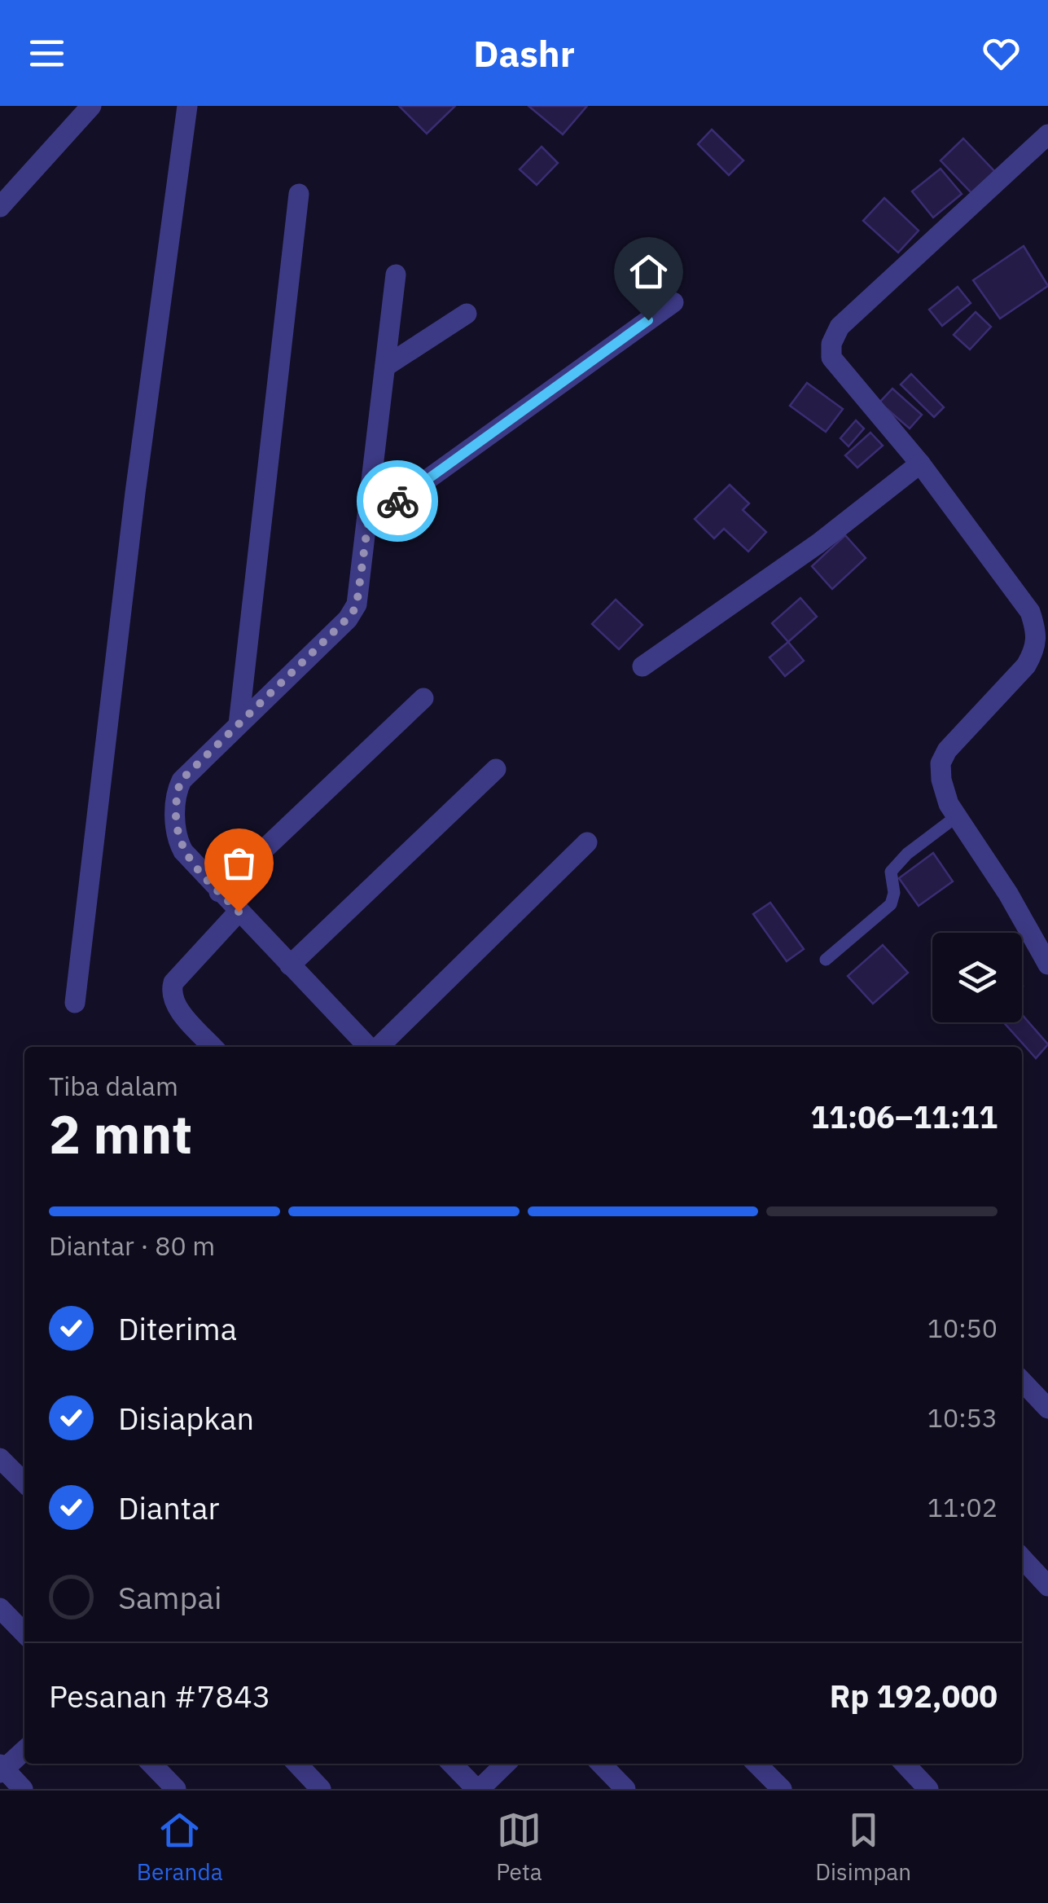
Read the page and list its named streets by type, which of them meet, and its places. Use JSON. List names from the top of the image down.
{
  "page": {
    "header": "Dashr",
    "heading": ["2 mnt", "Tiba dalam", "11:06–11:11"],
    "panel": ["Pesanan #7843", "Rp 192,000"],
    "bar": "Diantar · 80 m",
    "list": [
      ["Diterima", "10:50"],
      ["Disiapkan", "10:53"],
      ["Diantar", "11:02"],
      "Sampai"
    ],
    "tabs": ["Beranda", "Peta", "Disimpan"]
  }
}
